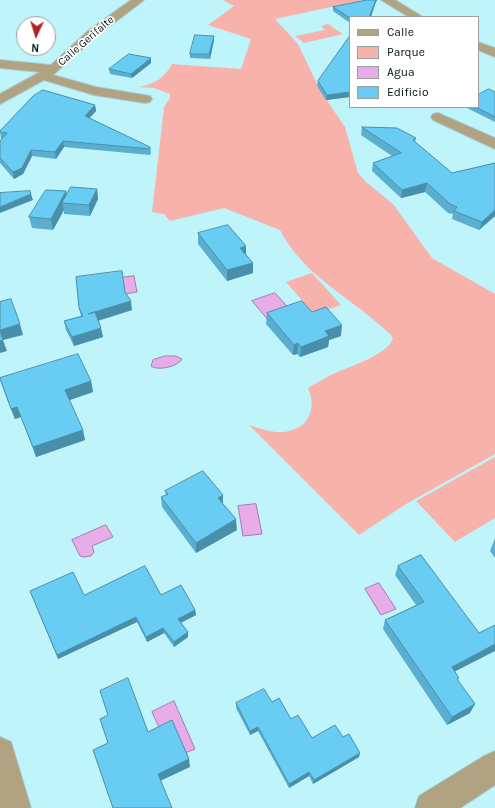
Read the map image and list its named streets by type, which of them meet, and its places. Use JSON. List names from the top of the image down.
{
  "streets": {
    "street": ["Calle Gerifalte"]
  },
  "legend": [
    "Calle",
    "Parque",
    "Agua",
    "Edificio"
  ],
  "north": "bottom"
}
